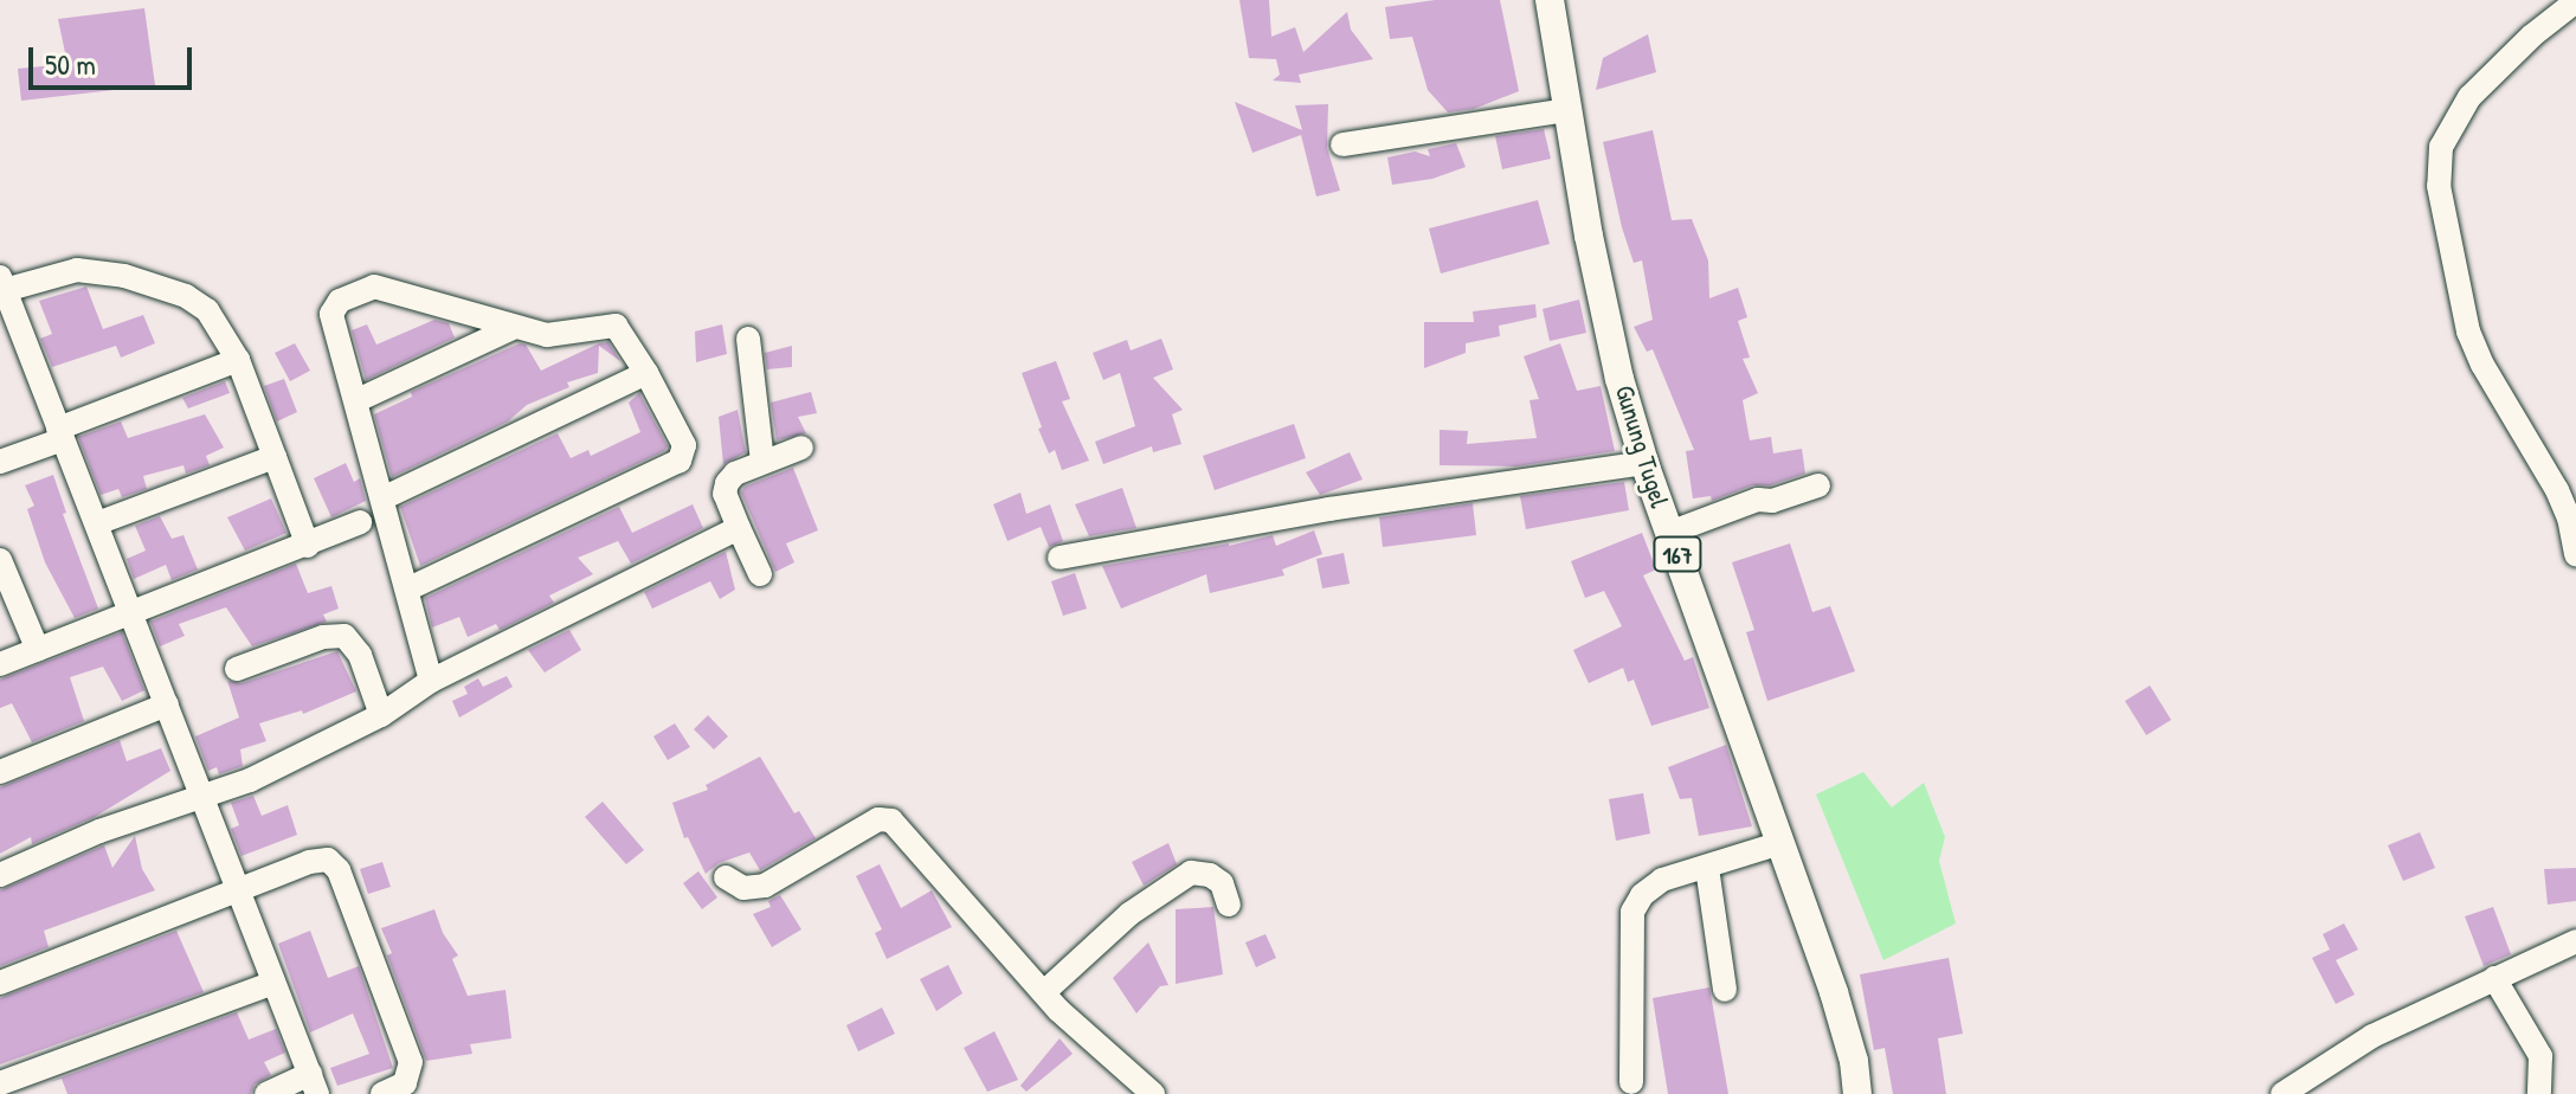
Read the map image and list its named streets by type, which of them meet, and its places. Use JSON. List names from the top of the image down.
{
  "streets": {
    "main road": ["Gunung Tugel", "167"]
  },
  "scale_bar": "50 m"
}
